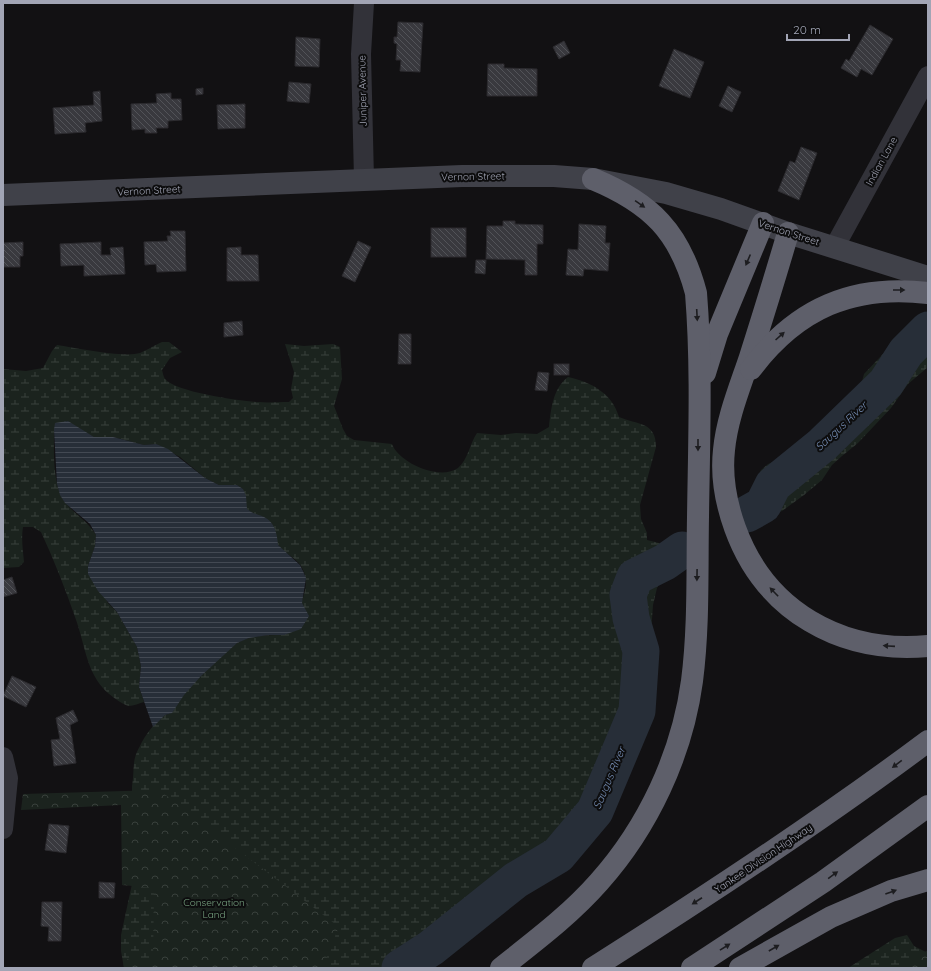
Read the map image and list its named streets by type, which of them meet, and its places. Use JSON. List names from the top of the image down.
{
  "streets": {
    "highway": ["Yankee Division Highway"],
    "main road": ["Vernon Street"],
    "street": ["Juniper Avenue", "Indian Lane"]
  },
  "crossings": [
    ["Juniper Avenue", "Vernon Street"],
    ["Indian Lane", "Vernon Street"]
  ],
  "water": ["Saugus River"],
  "parks": ["Conservation Land"],
  "scale_bar": "20 m"
}
